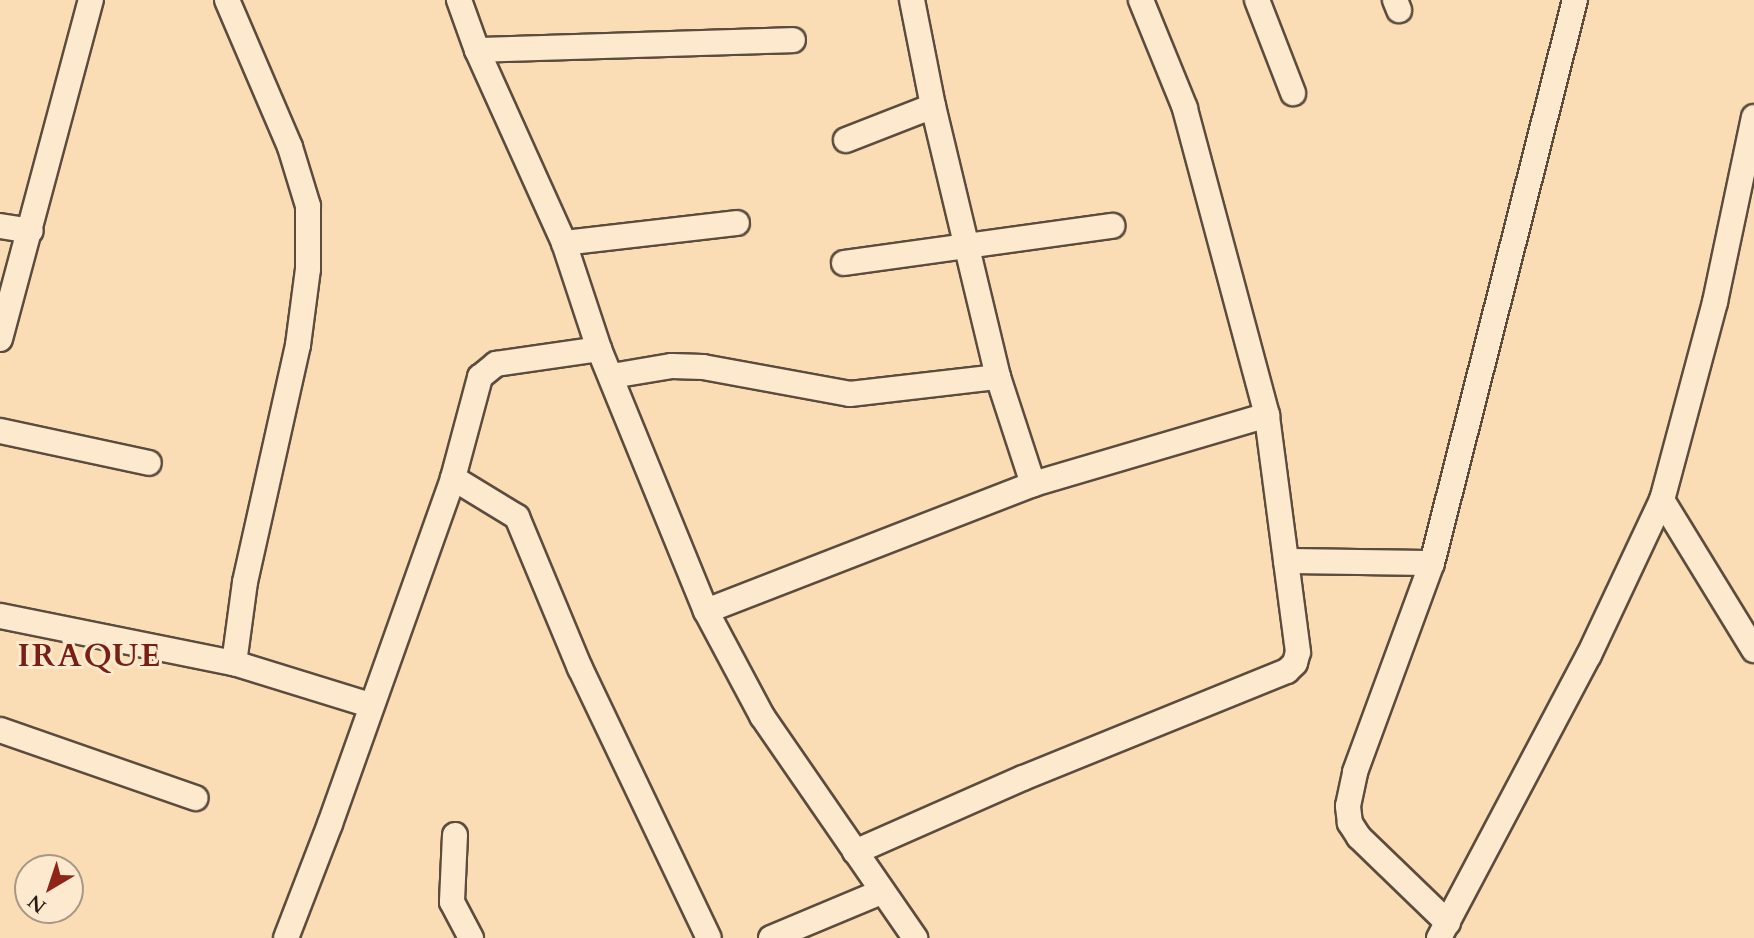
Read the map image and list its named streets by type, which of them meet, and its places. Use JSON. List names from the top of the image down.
{
  "districts": ["IRAQUE"],
  "north": "bottom left"
}
